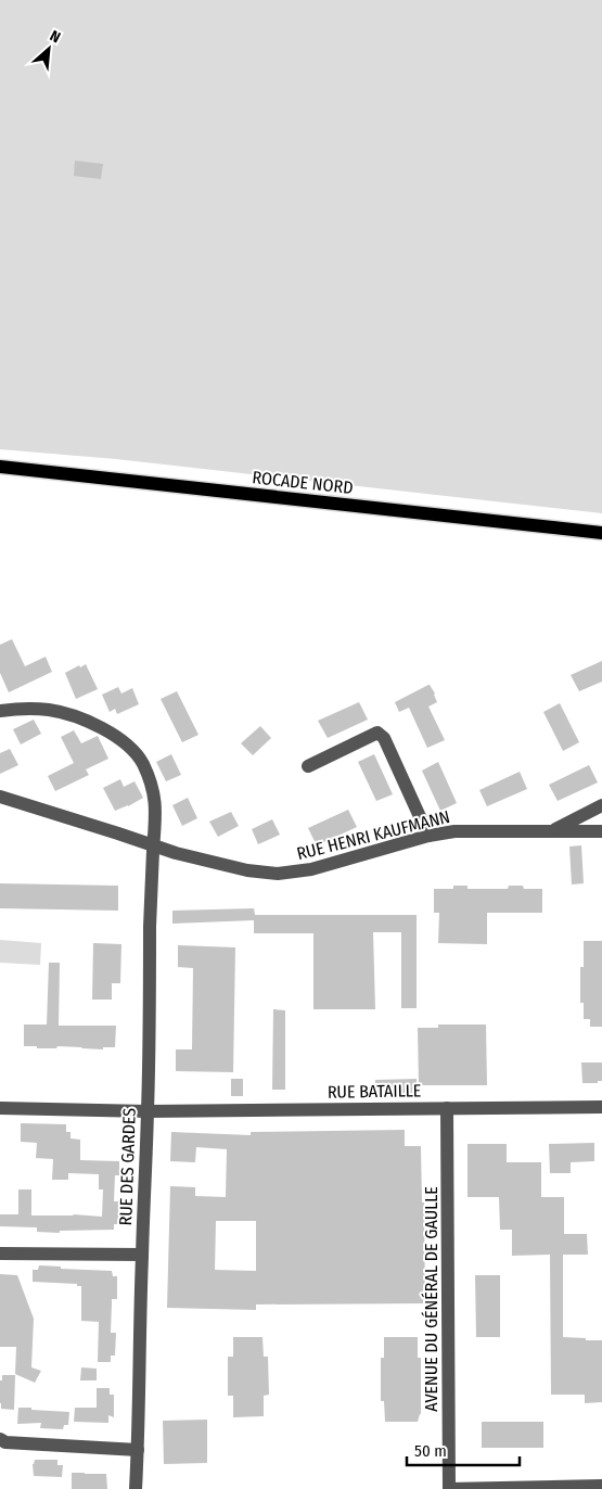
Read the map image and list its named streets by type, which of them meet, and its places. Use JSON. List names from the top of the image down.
{
  "streets": {
    "main road": ["ROCADE NORD"],
    "street": [
      "RUE HENRI KAUFMANN",
      "RUE BATAILLE",
      "RUE DES GARDES",
      "AVENUE DU GÉNÉRAL DE GAULLE"
    ]
  },
  "crossings": [
    ["RUE HENRI KAUFMANN", "RUE DES GARDES"],
    ["RUE BATAILLE", "RUE DES GARDES"],
    ["RUE BATAILLE", "AVENUE DU GÉNÉRAL DE GAULLE"]
  ],
  "scale_bar": "50 m",
  "north": "top right"
}
